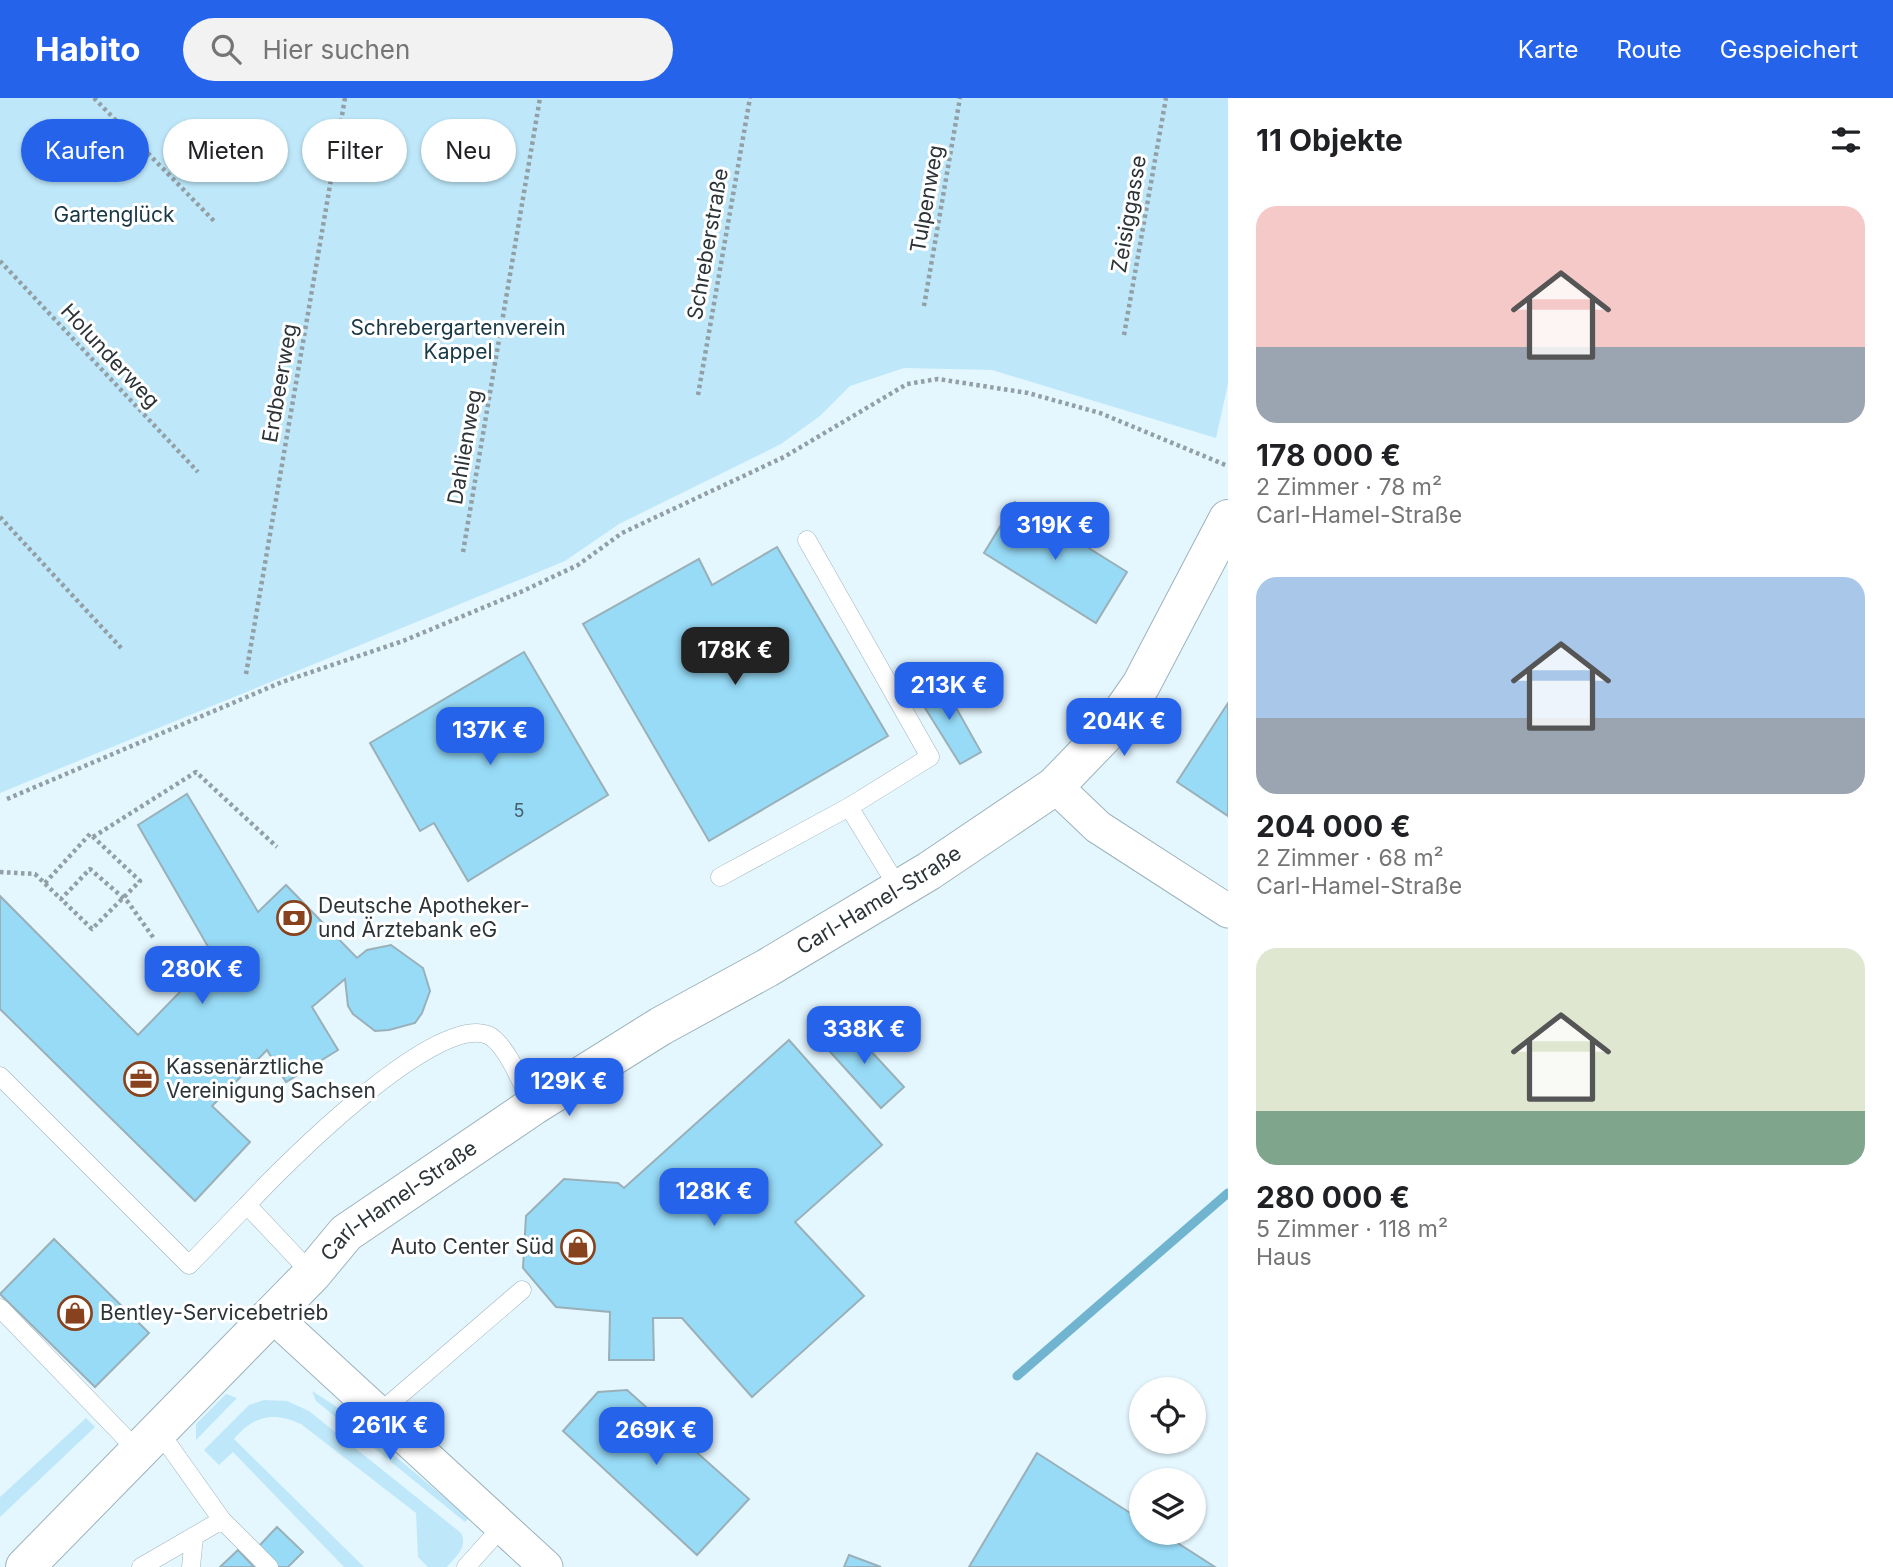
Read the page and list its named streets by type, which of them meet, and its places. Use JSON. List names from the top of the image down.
{
  "streets": {
    "main road": ["Carl-Hamel-Straße"],
    "path": [
      "Tulpenweg",
      "Zeisiggasse",
      "Schreberstraße",
      "Holunderweg",
      "Erdbeerweg",
      "Dahlienweg"
    ]
  },
  "parks": ["Gartenglück", "Schrebergartenverein Kappel"],
  "places": {
    "bank": ["Deutsche Apotheker- und Ärztebank eG"],
    "office": ["Kassenärztliche Vereinigung Sachsen"],
    "shop": ["Auto Center Süd", "Bentley-Servicebetrieb"]
  },
  "house_numbers": ["5"],
  "page": {
    "header": "Habito",
    "search": "Hier suchen",
    "nav": ["Karte", "Route", "Gespeichert"],
    "heading": "11 Objekte",
    "chip": [
      "Kaufen",
      "Mieten",
      "Filter",
      "Neu"
    ],
    "list": [
      {
        "name": "178 000 €",
        "note": "2 Zimmer · 78 m² · Carl-Hamel-Straße"
      },
      {
        "name": "204 000 €",
        "note": "2 Zimmer · 68 m² · Carl-Hamel-Straße"
      },
      {
        "name": "280 000 €",
        "note": "5 Zimmer · 118 m² · Haus"
      }
    ],
    "price": [
      "319K €",
      "178K €",
      "213K €",
      "204K €",
      "137K €",
      "280K €",
      "338K €",
      "129K €",
      "128K €",
      "261K €",
      "269K €"
    ]
  }
}
